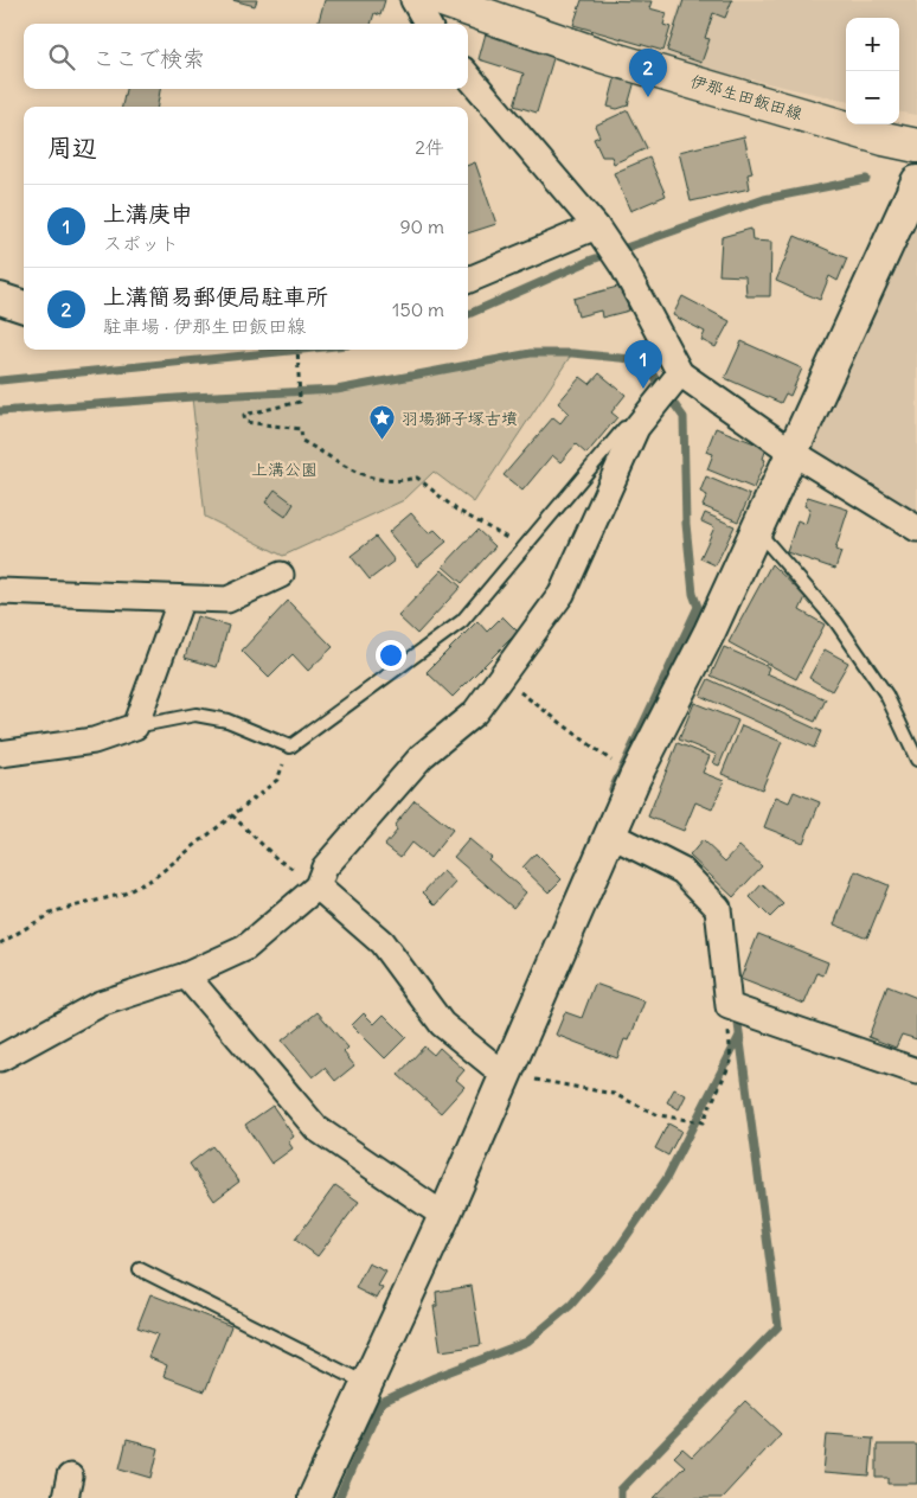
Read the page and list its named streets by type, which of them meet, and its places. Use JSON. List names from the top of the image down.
{
  "streets": {
    "main road": ["伊那生田飯田線"]
  },
  "parks": ["上溝公園"],
  "places": {
    "place": ["羽場獅子塚古墳"]
  },
  "page": {
    "map_buttons": ["+", "−"],
    "search": "ここで検索",
    "pins": ["2", "1"],
    "heading": ["周辺", "2件"],
    "list": [
      {
        "mark": "1",
        "name": "上溝庚申",
        "note": "スポット",
        "value": "90 m"
      },
      {
        "mark": "2",
        "name": "上溝簡易郵便局駐車所",
        "note": "駐車場 · 伊那生田飯田線",
        "value": "150 m"
      }
    ]
  }
}
